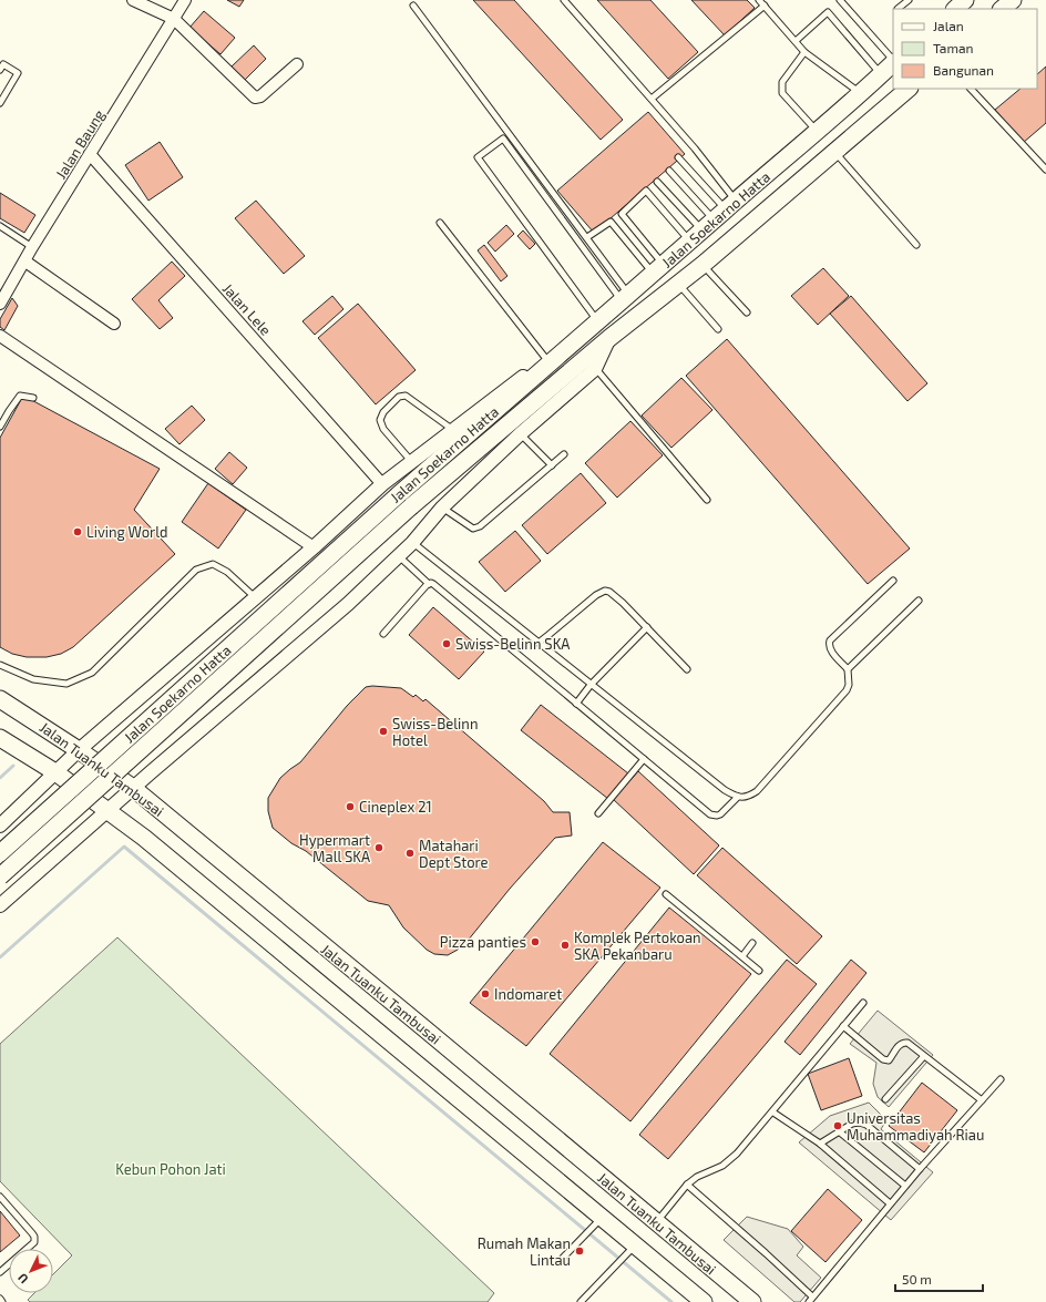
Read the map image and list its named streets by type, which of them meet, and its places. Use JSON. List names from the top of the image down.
{
  "streets": {
    "main road": ["Jalan Soekarno Hatta", "Jalan Tuanku Tambusai"],
    "street": ["Jalan Baung", "Jalan Lele"]
  },
  "crossings": [
    ["Jalan Baung", "Jalan Lele"],
    ["Jalan Soekarno Hatta", "Jalan Tuanku Tambusai"]
  ],
  "parks": ["Kebun Pohon Jati"],
  "places": [
    "Living World",
    "Swiss-Belinn SKA",
    "Swiss-Belinn Hotel",
    "Cineplex 21",
    "Hypermart Mall SKA",
    "Matahari Dept Store",
    "Pizza panties",
    "Komplek Pertokoan SKA Pekanbaru",
    "Indomaret",
    "Universitas Muhammadiyah Riau",
    "Rumah Makan Lintau"
  ],
  "legend": ["Jalan", "Taman", "Bangunan"],
  "scale_bar": "50 m",
  "north": "bottom left"
}
